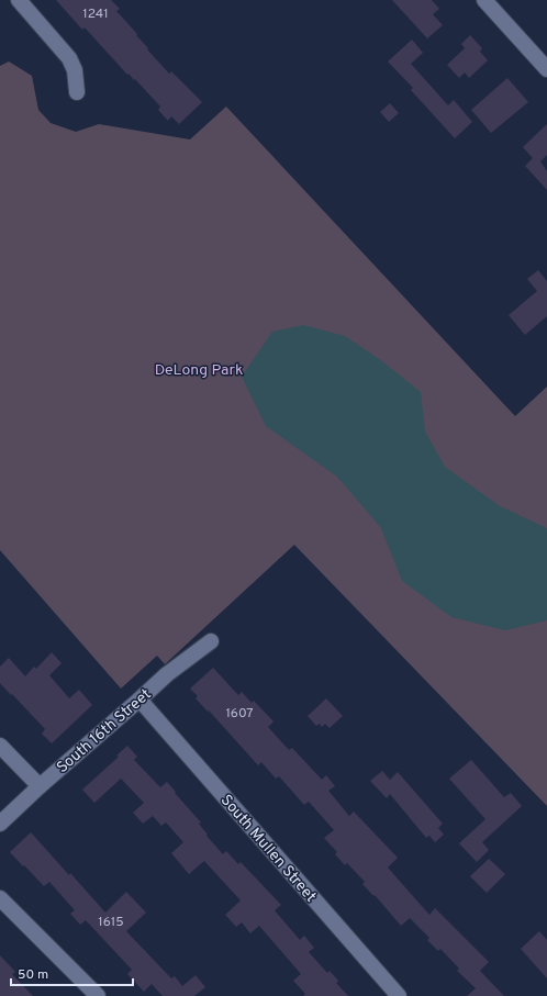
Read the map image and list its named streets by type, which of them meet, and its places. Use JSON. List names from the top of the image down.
{
  "streets": {
    "street": ["South 16th Street", "South Mullen Street"]
  },
  "crossings": [
    ["South 16th Street", "South Mullen Street"]
  ],
  "parks": ["DeLong Park"],
  "house_numbers": ["1241", "1607", "1615"],
  "scale_bar": "50 m"
}
